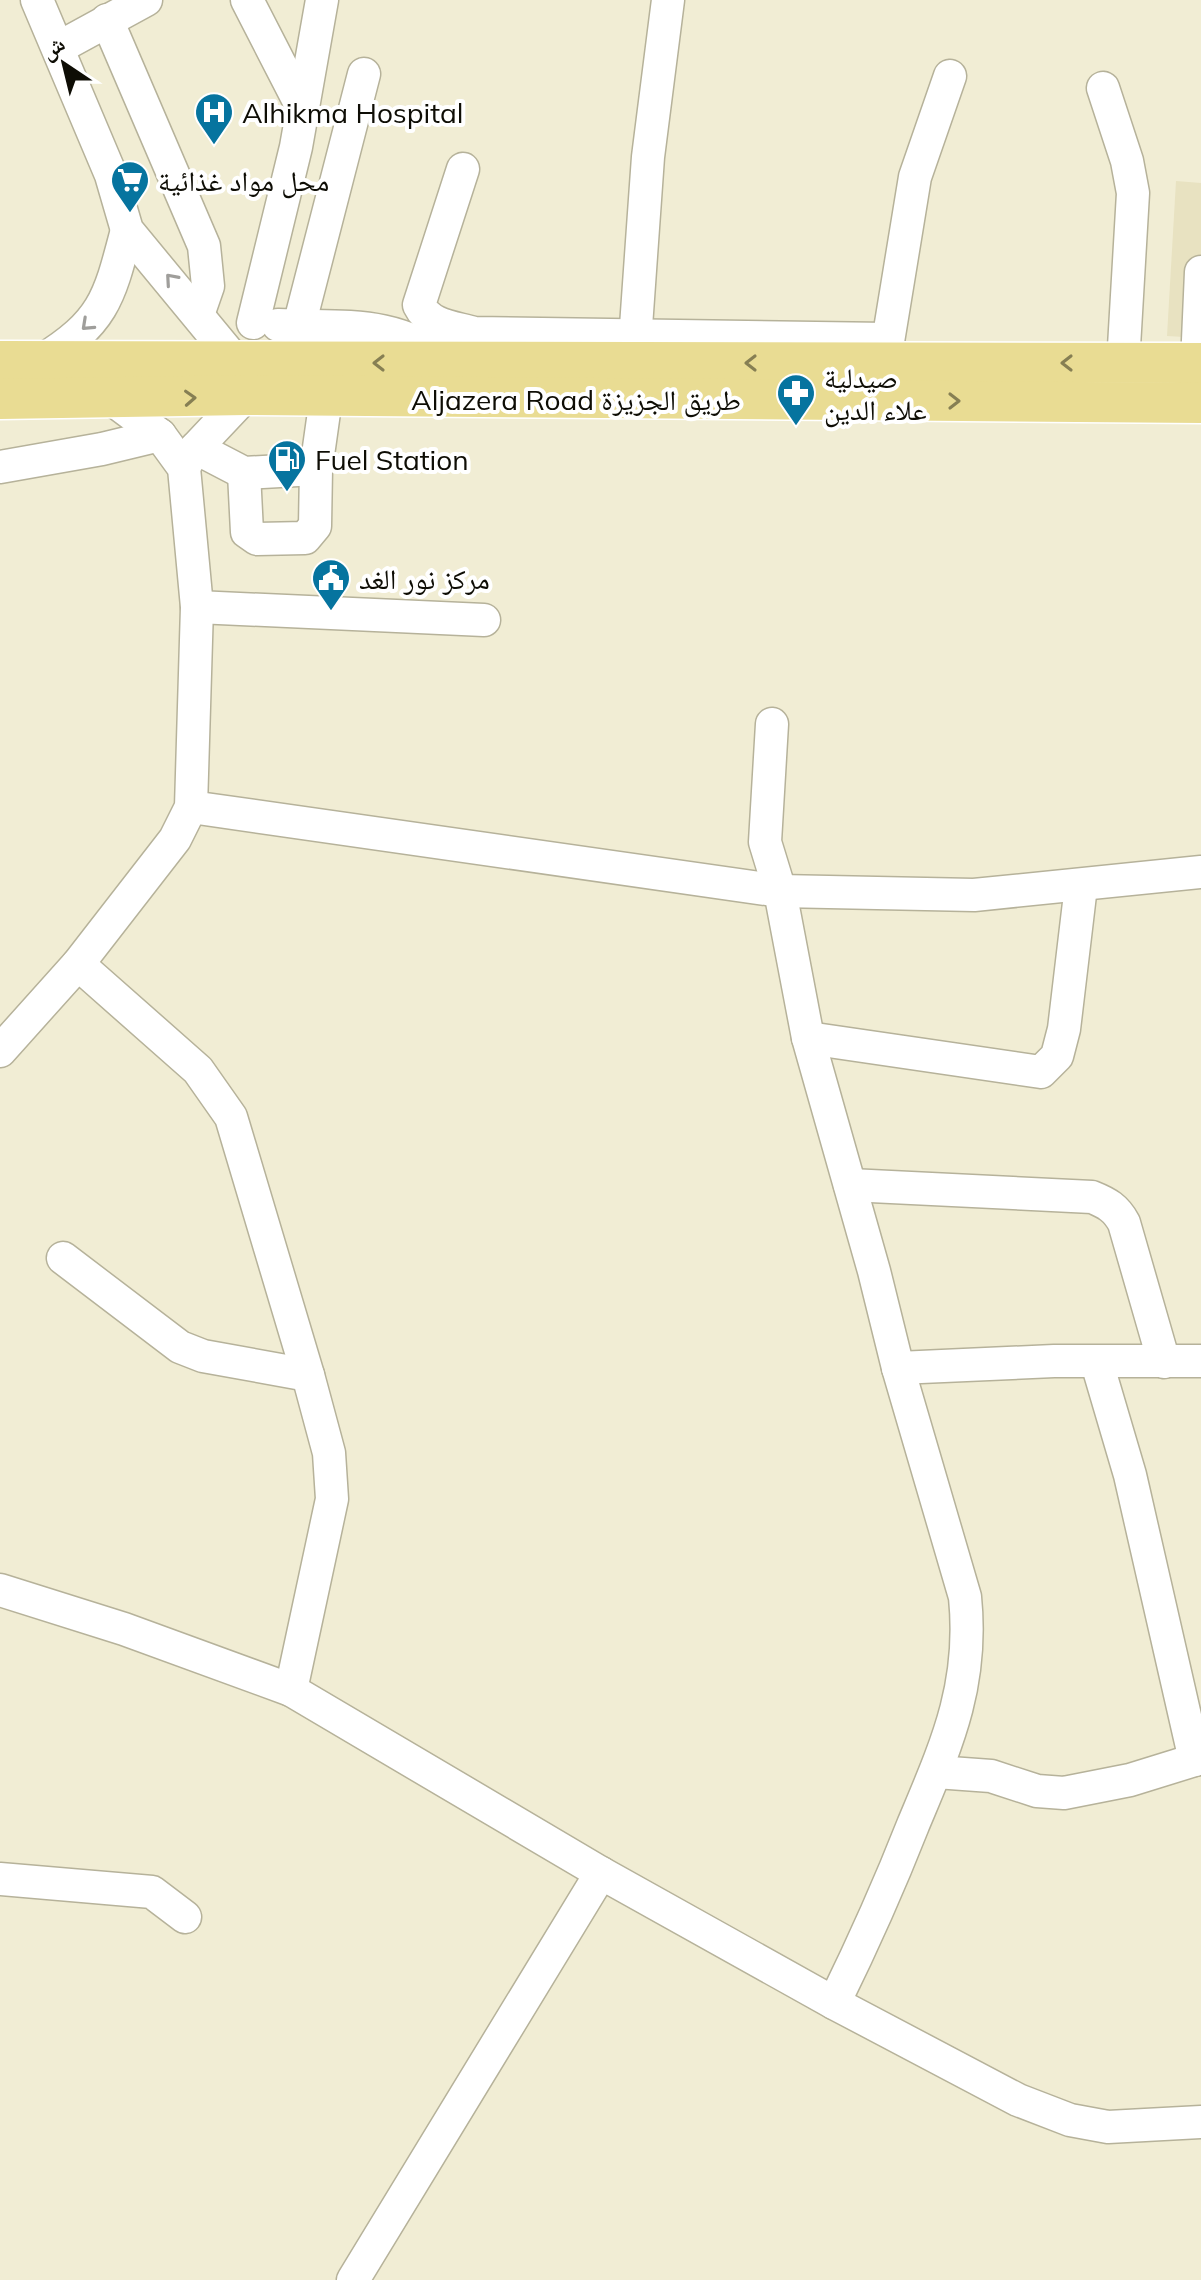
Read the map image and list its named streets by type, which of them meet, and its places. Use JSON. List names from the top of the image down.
{
  "streets": {
    "main road": ["Aljazera Road طريق الجزيزة"]
  },
  "places": {
    "hospital": ["Alhikma Hospital"],
    "supermarket": ["محل مواد غذائية"],
    "pharmacy": ["صيدلية علاء الدين"],
    "fuel station": ["Fuel Station"],
    "public building": ["مركز نور الغد"]
  },
  "north": "top left"
}
